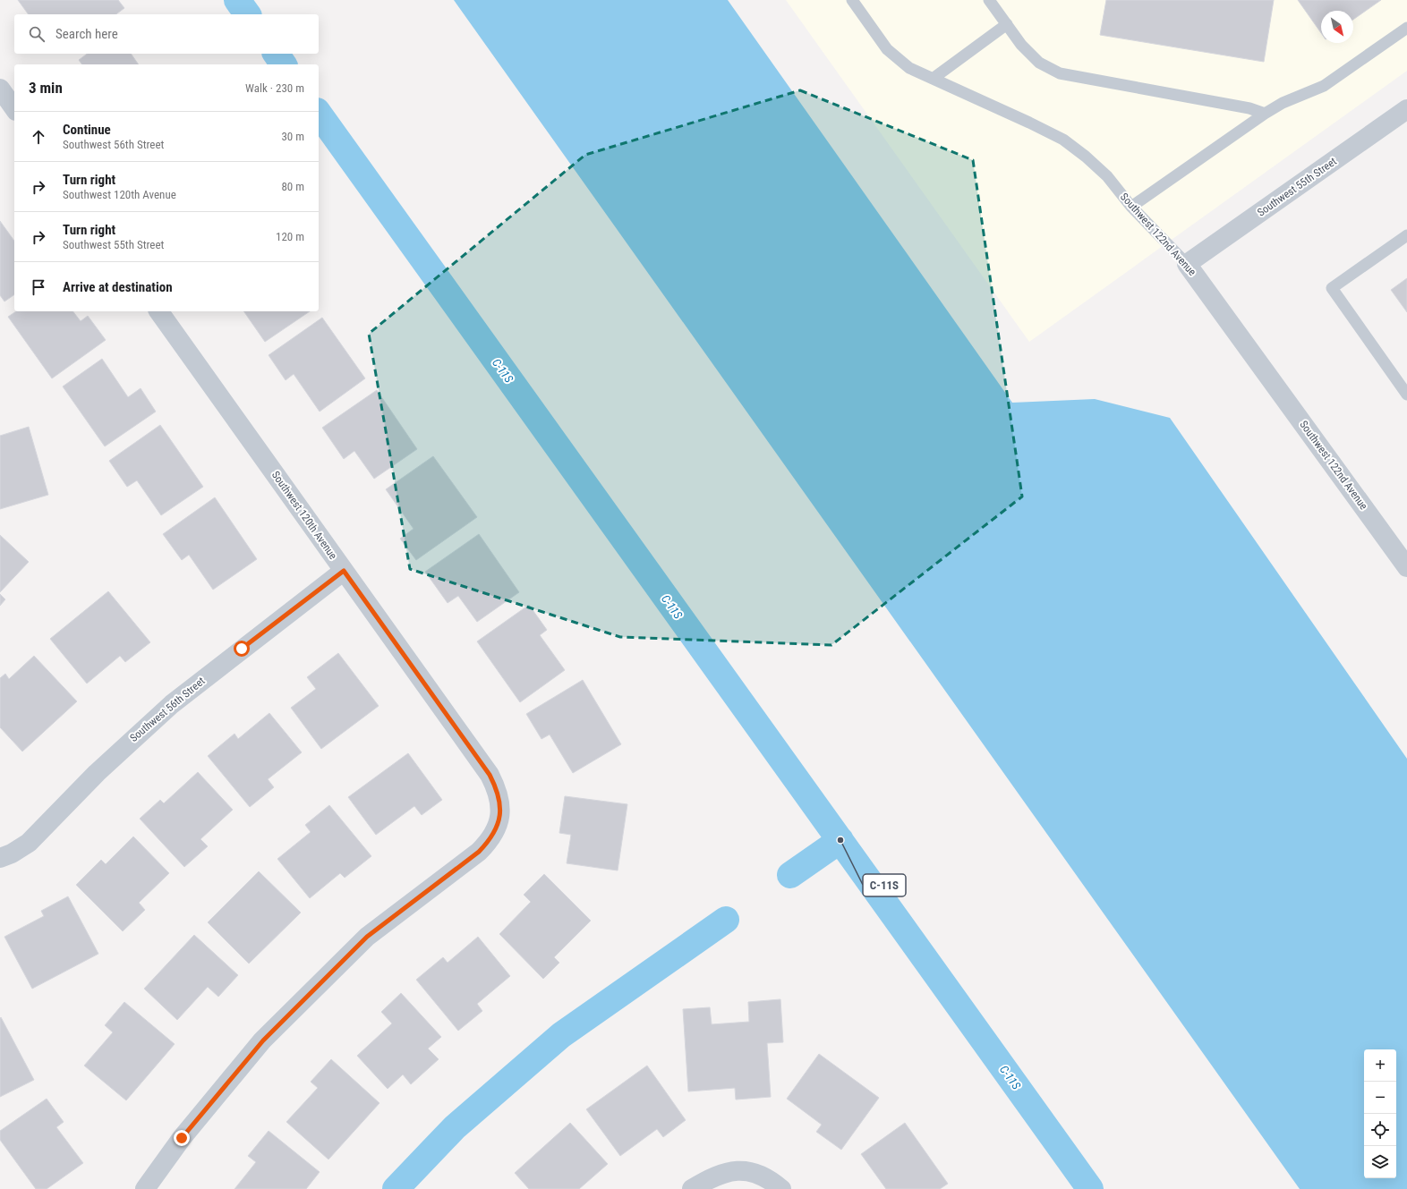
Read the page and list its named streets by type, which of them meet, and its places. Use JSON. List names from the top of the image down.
{
  "streets": {
    "street": [
      "Southwest 55th Street",
      "Southwest 122nd Avenue",
      "Southwest 120th Avenue",
      "Southwest 56th Street"
    ]
  },
  "crossings": [
    ["Southwest 55th Street", "Southwest 122nd Avenue"],
    ["Southwest 120th Avenue", "Southwest 56th Street"]
  ],
  "water": ["C-11S"],
  "places": ["C-11S"],
  "north": "bottom right",
  "page": {
    "search": "Search here",
    "heading": ["3 min", "Walk · 230 m"],
    "list": [
      ["Continue", "Southwest 56th Street", "30 m"],
      ["Turn right", "Southwest 120th Avenue", "80 m"],
      ["Turn right", "Southwest 55th Street", "120 m"],
      "Arrive at destination"
    ],
    "map_buttons": ["+", "−"]
  }
}
